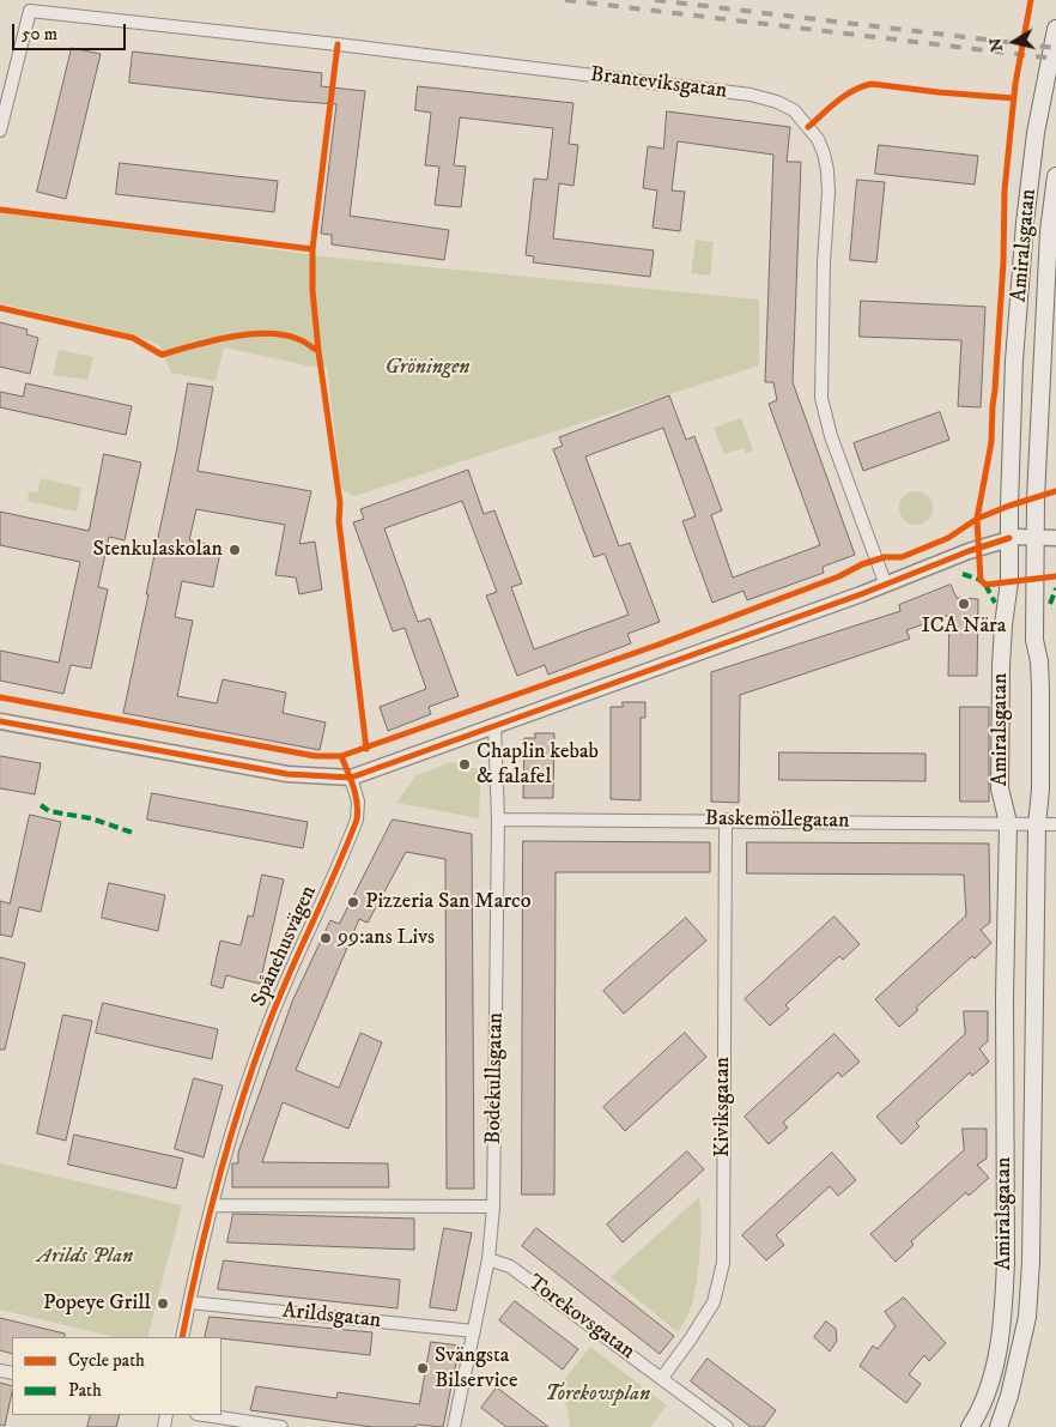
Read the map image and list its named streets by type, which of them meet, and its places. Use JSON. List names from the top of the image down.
{
  "streets": {
    "main road": ["Amiralsgatan"],
    "street": [
      "Branteviksgatan",
      "Baskemöllegatan",
      "Spånehusvägen",
      "Bodekullsgatan",
      "Kiviksgatan",
      "Arildsgatan",
      "Torekovsgatan"
    ]
  },
  "crossings": [
    ["Amiralsgatan", "Baskemöllegatan"],
    ["Baskemöllegatan", "Bodekullsgatan"],
    ["Baskemöllegatan", "Kiviksgatan"],
    ["Spånehusvägen", "Arildsgatan"],
    ["Bodekullsgatan", "Arildsgatan"],
    ["Bodekullsgatan", "Torekovsgatan"],
    ["Kiviksgatan", "Torekovsgatan"]
  ],
  "parks": ["Gröningen", "Arilds Plan", "Torekovsplan"],
  "places": [
    "Stenkulaskolan",
    "ICA Nära",
    "Chaplin kebab & falafel",
    "Pizzeria San Marco",
    "99:ans Livs",
    "Popeye Grill",
    "Svängsta Bilservice"
  ],
  "legend": ["Cycle path", "Path"],
  "scale_bar": "50 m",
  "north": "left"
}
